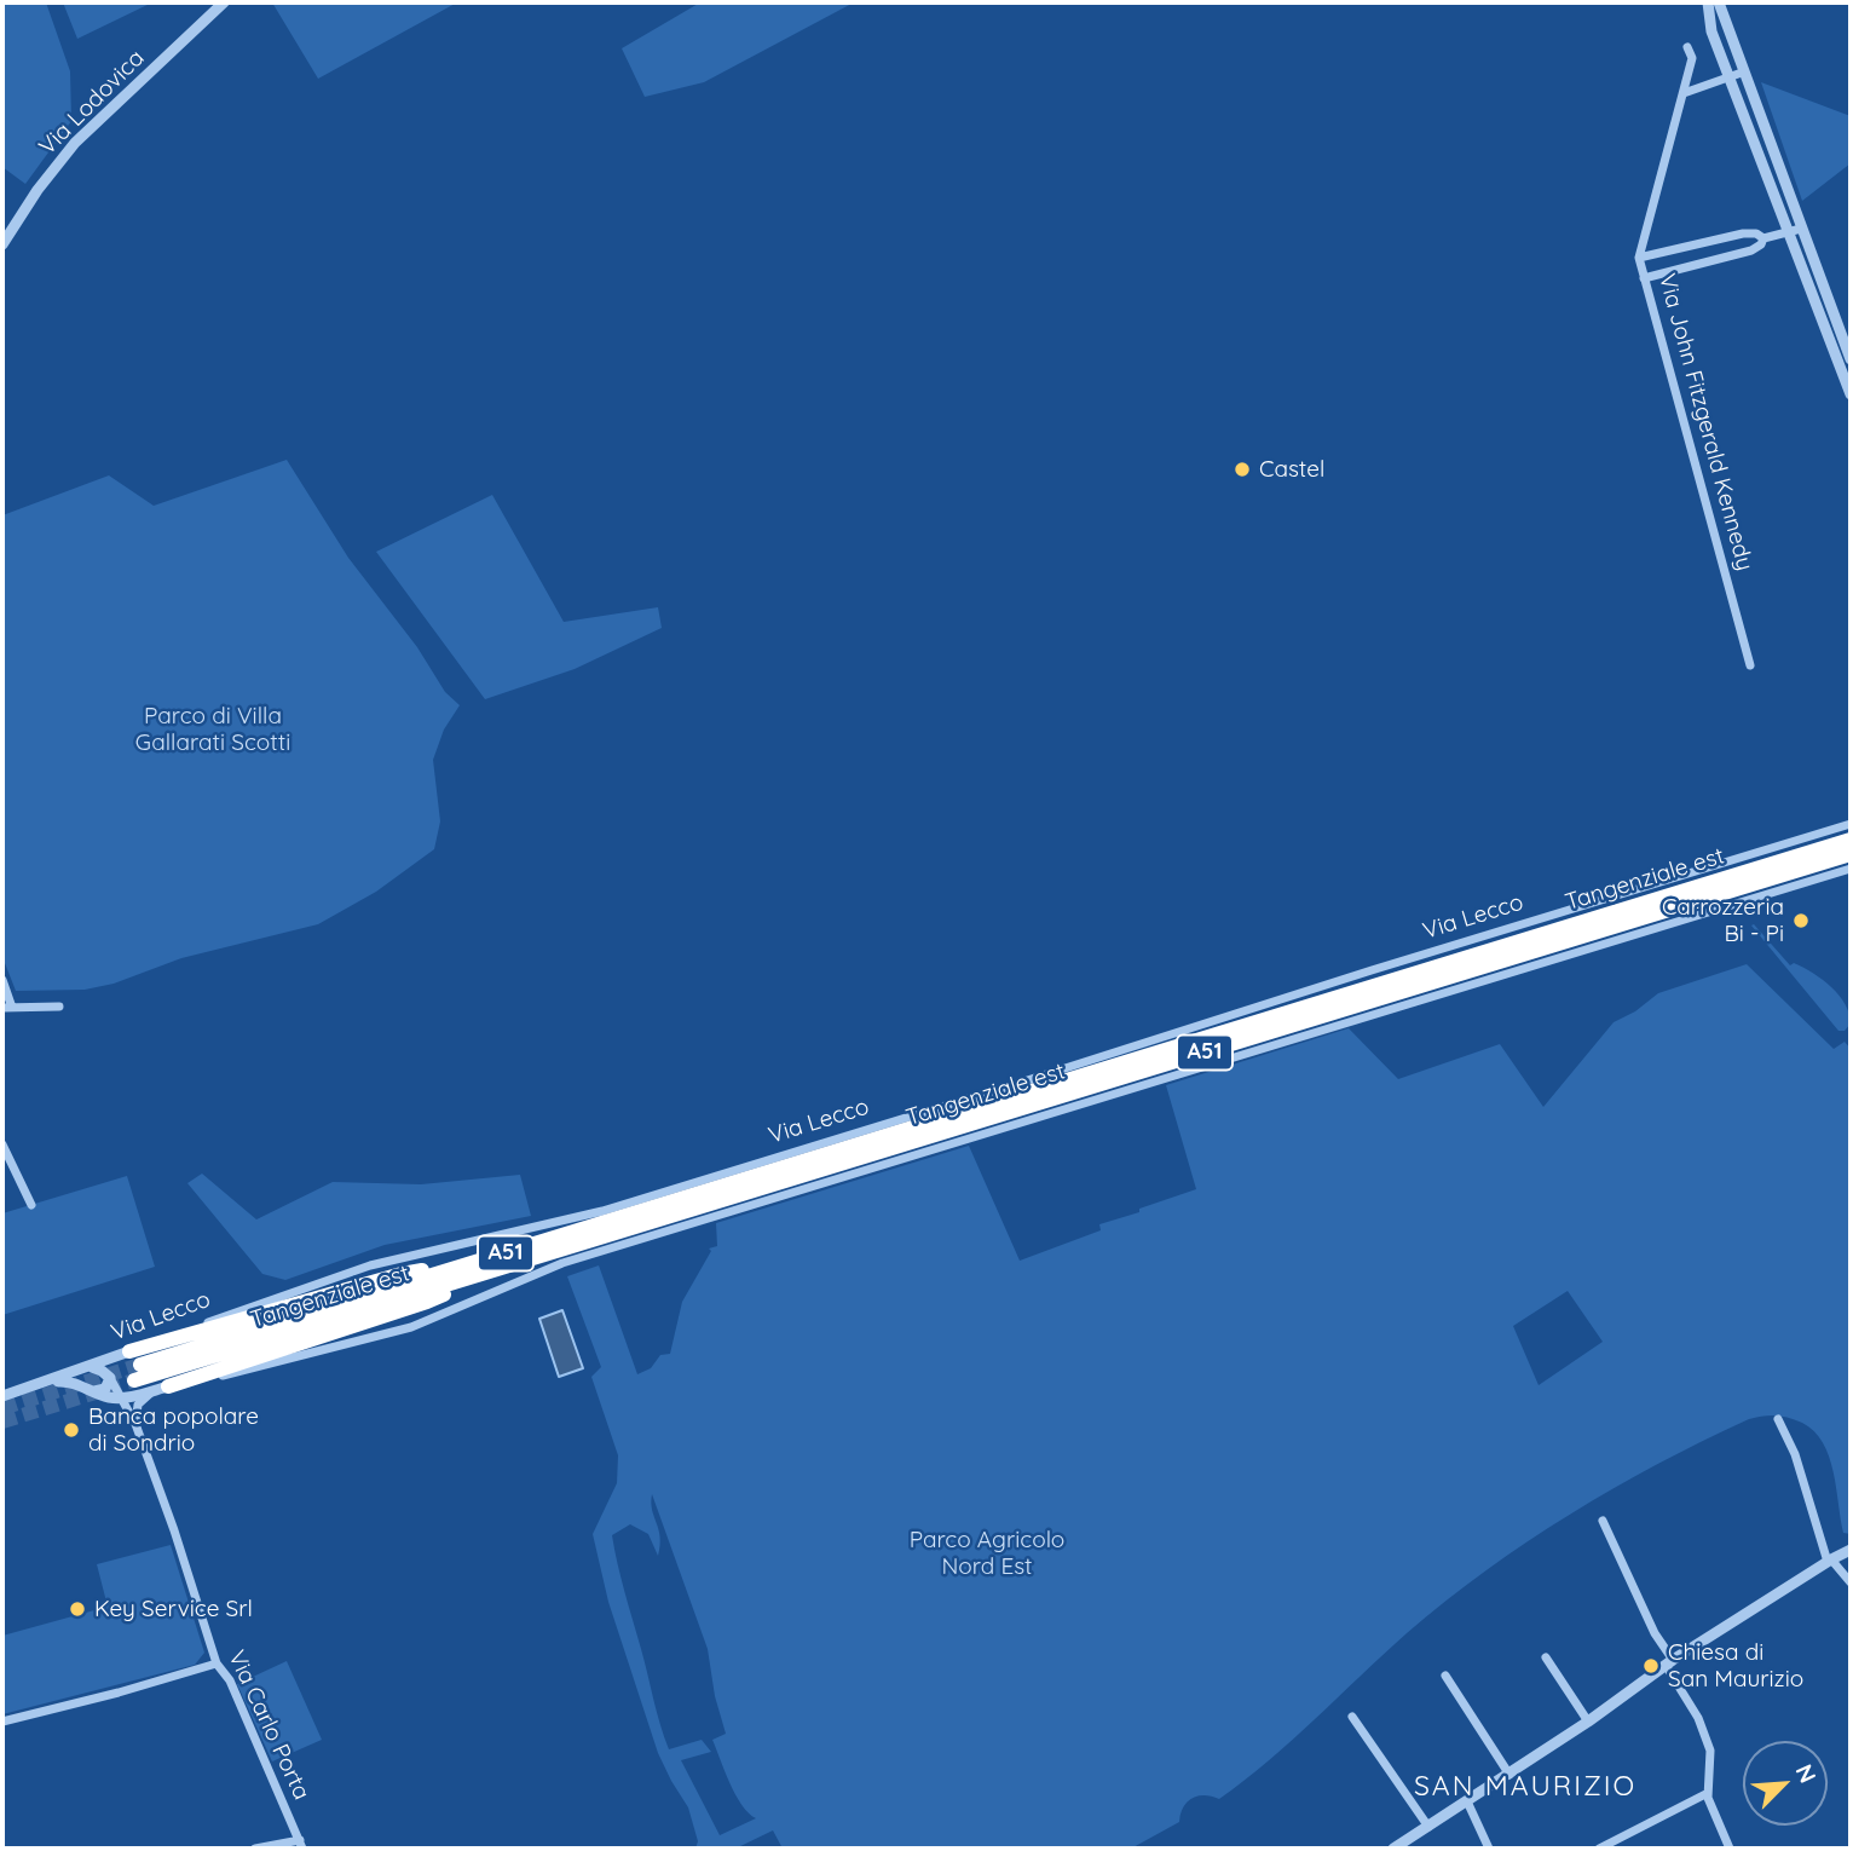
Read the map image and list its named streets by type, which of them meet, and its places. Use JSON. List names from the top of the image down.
{
  "streets": {
    "highway": ["Tangenziale est", "A51"],
    "street": [
      "Via Lodovica",
      "Via John Fitzgerald Kennedy",
      "Via Lecco",
      "Via Carlo Porta"
    ]
  },
  "crossings": [
    ["Via Lecco", "Via Carlo Porta"]
  ],
  "districts": ["SAN MAURIZIO"],
  "parks": ["Parco di Villa Gallarati Scotti", "Parco Agricolo Nord Est"],
  "places": [
    "Castel",
    "Carrozzeria Bi - Pi",
    "Banca popolare di Sondrio",
    "Key Service Srl",
    "Chiesa di San Maurizio"
  ],
  "north": "top right"
}
